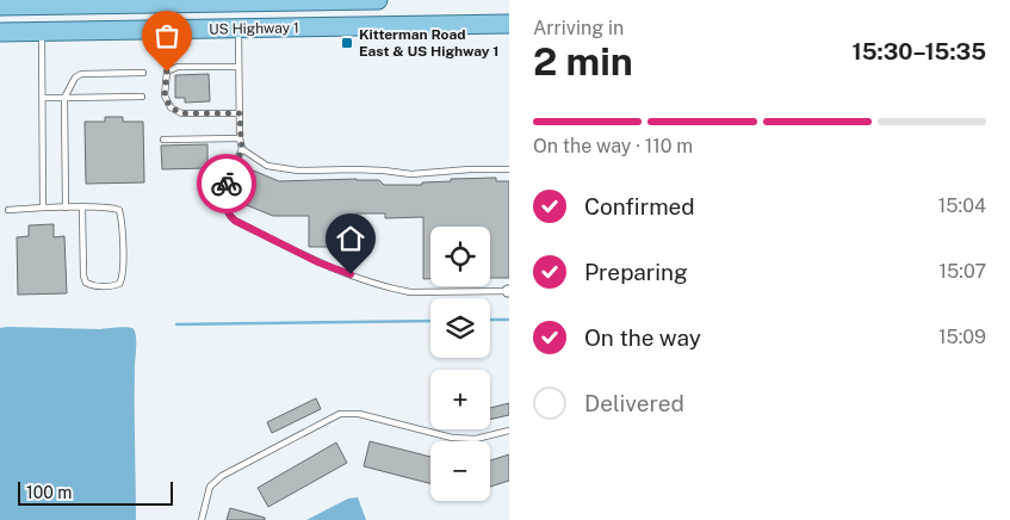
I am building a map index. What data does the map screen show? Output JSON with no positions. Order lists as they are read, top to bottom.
{
  "streets": {
    "main road": ["US Highway 1"]
  },
  "places": {
    "transit": ["Kitterman Road East & US Highway 1"]
  },
  "scale_bar": "100 m",
  "page": {
    "heading": ["2 min", "Arriving in", "15:30–15:35"],
    "bar": "On the way · 110 m",
    "list": [
      ["Confirmed", "15:04"],
      ["Preparing", "15:07"],
      ["On the way", "15:09"],
      "Delivered"
    ],
    "map_buttons": ["+", "−"],
    "scale": "100 m"
  }
}
